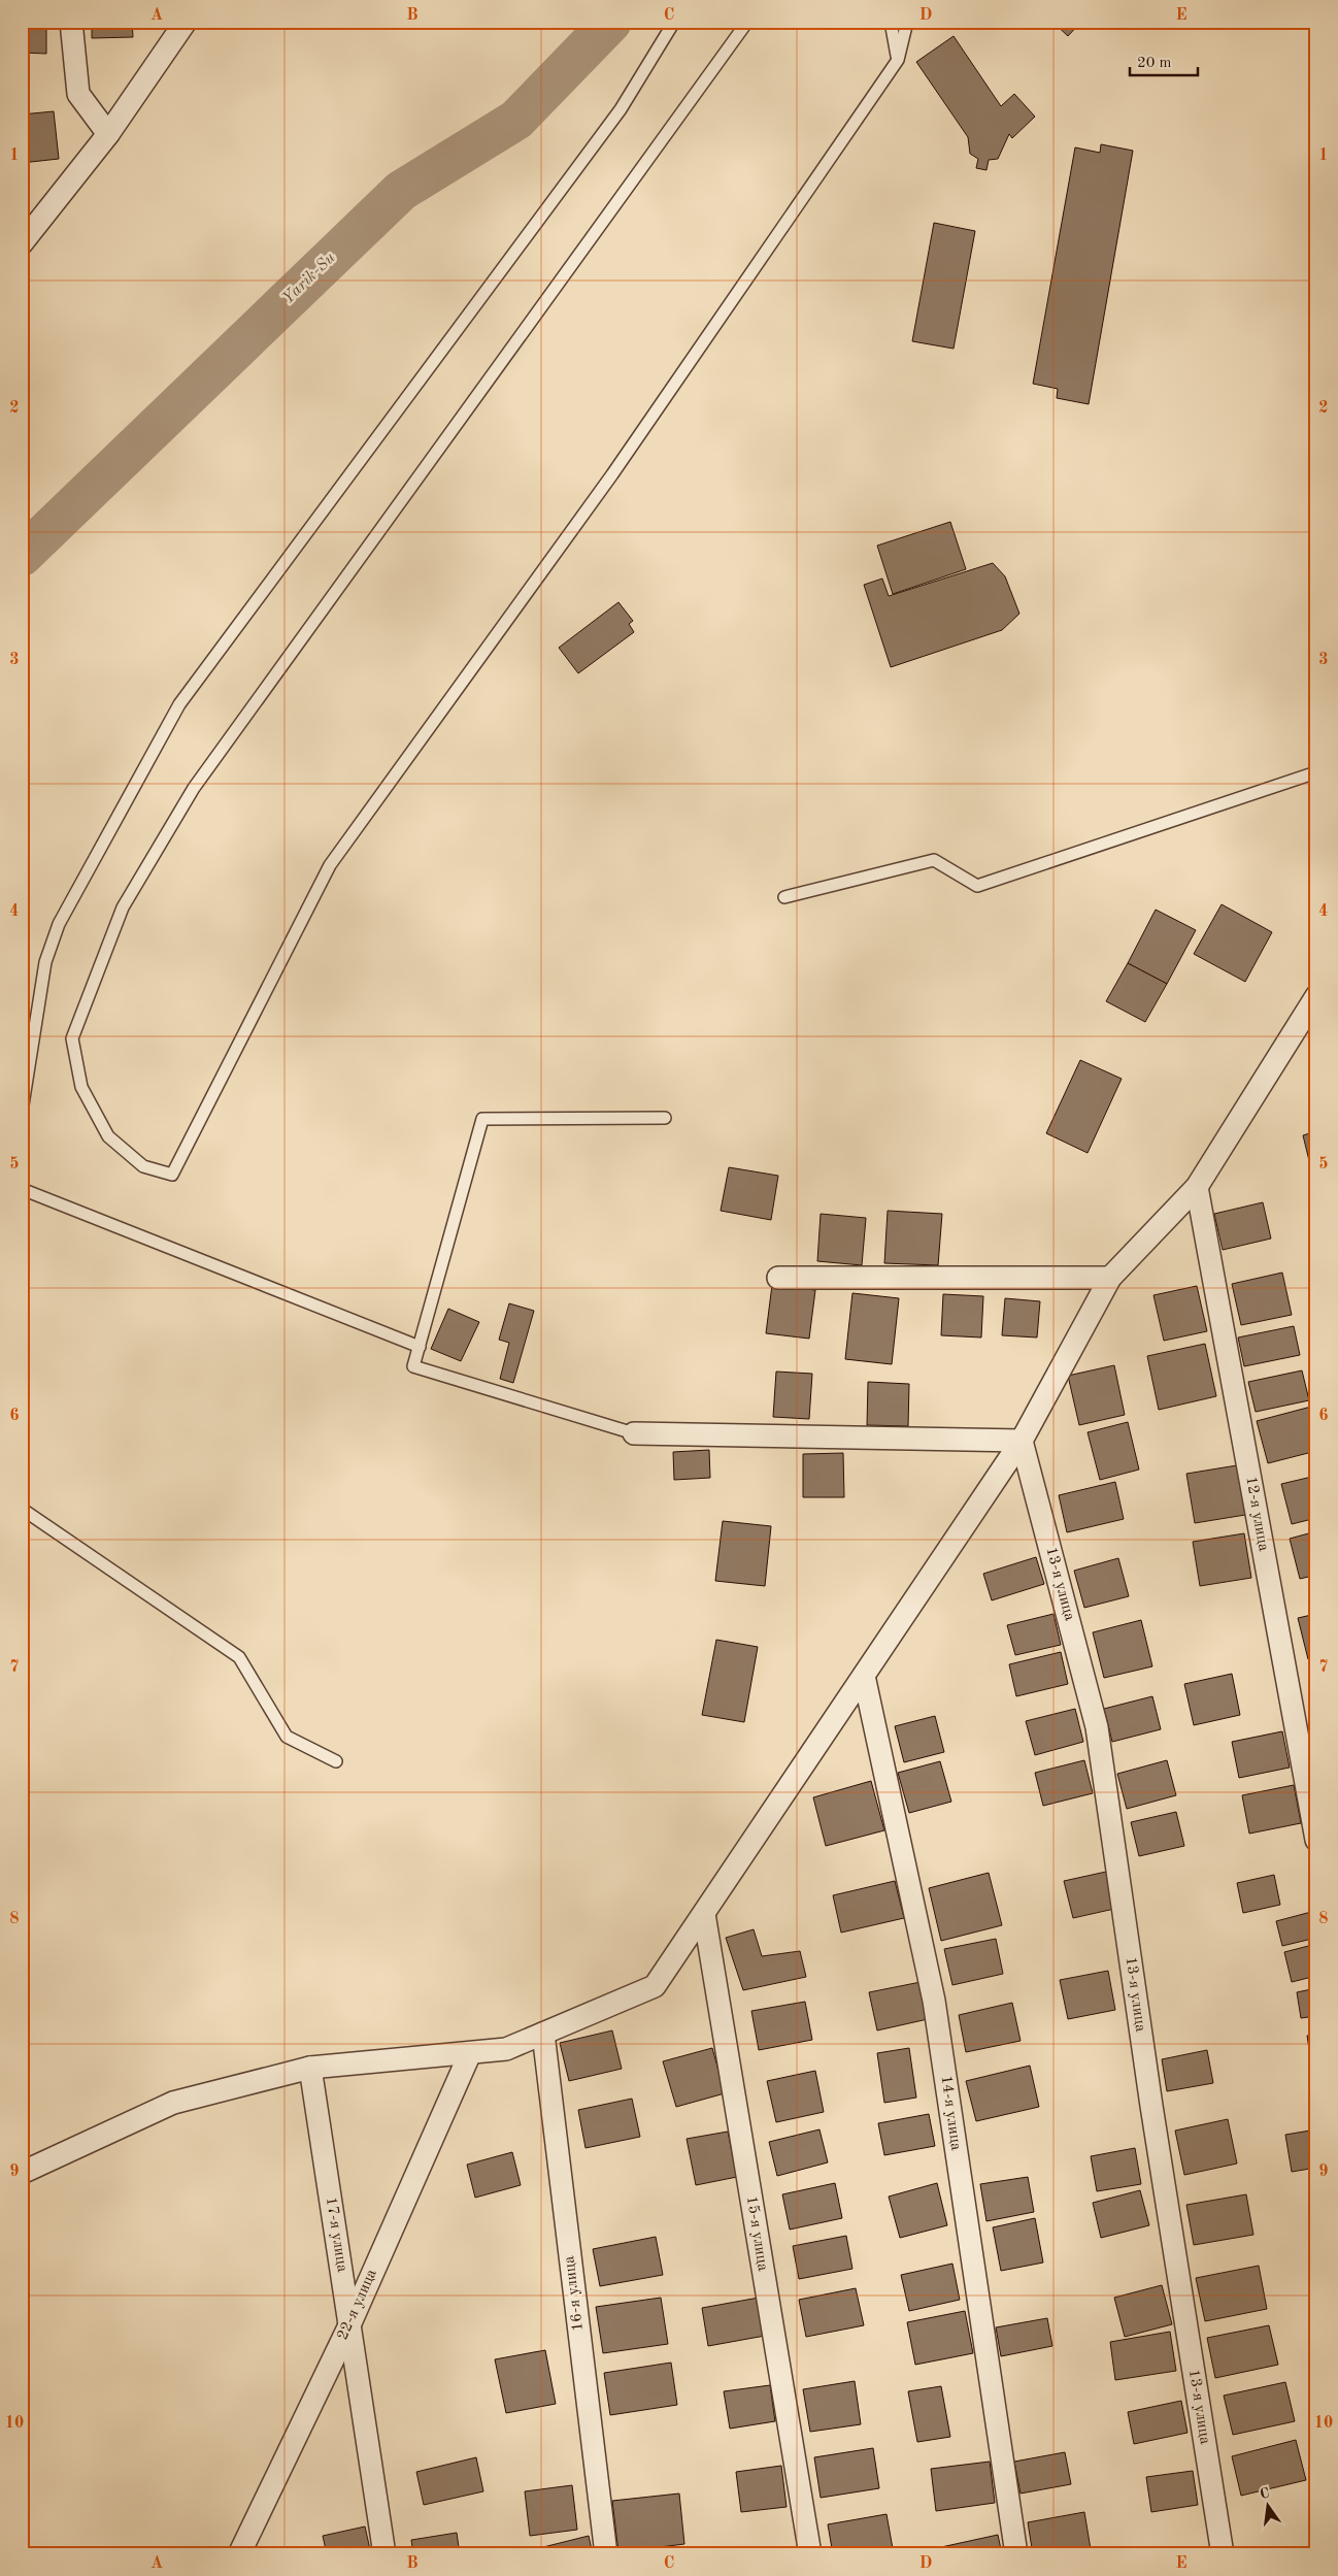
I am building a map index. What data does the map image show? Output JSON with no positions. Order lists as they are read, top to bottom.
{
  "streets": {
    "street": [
      "12-я улица",
      "13-я улица",
      "14-я улица",
      "15-я улица",
      "17-я улица",
      "16-я улица",
      "22-я улица"
    ]
  },
  "crossings": [
    ["17-я улица", "22-я улица"]
  ],
  "water": ["Yarik-Su"],
  "scale_bar": "20 m",
  "north": "top",
  "grid": {
    "columns": [
      "A",
      "B",
      "C",
      "D",
      "E"
    ],
    "rows": [
      "1",
      "2",
      "3",
      "4",
      "5",
      "6",
      "7",
      "8",
      "9",
      "10"
    ]
  }
}
